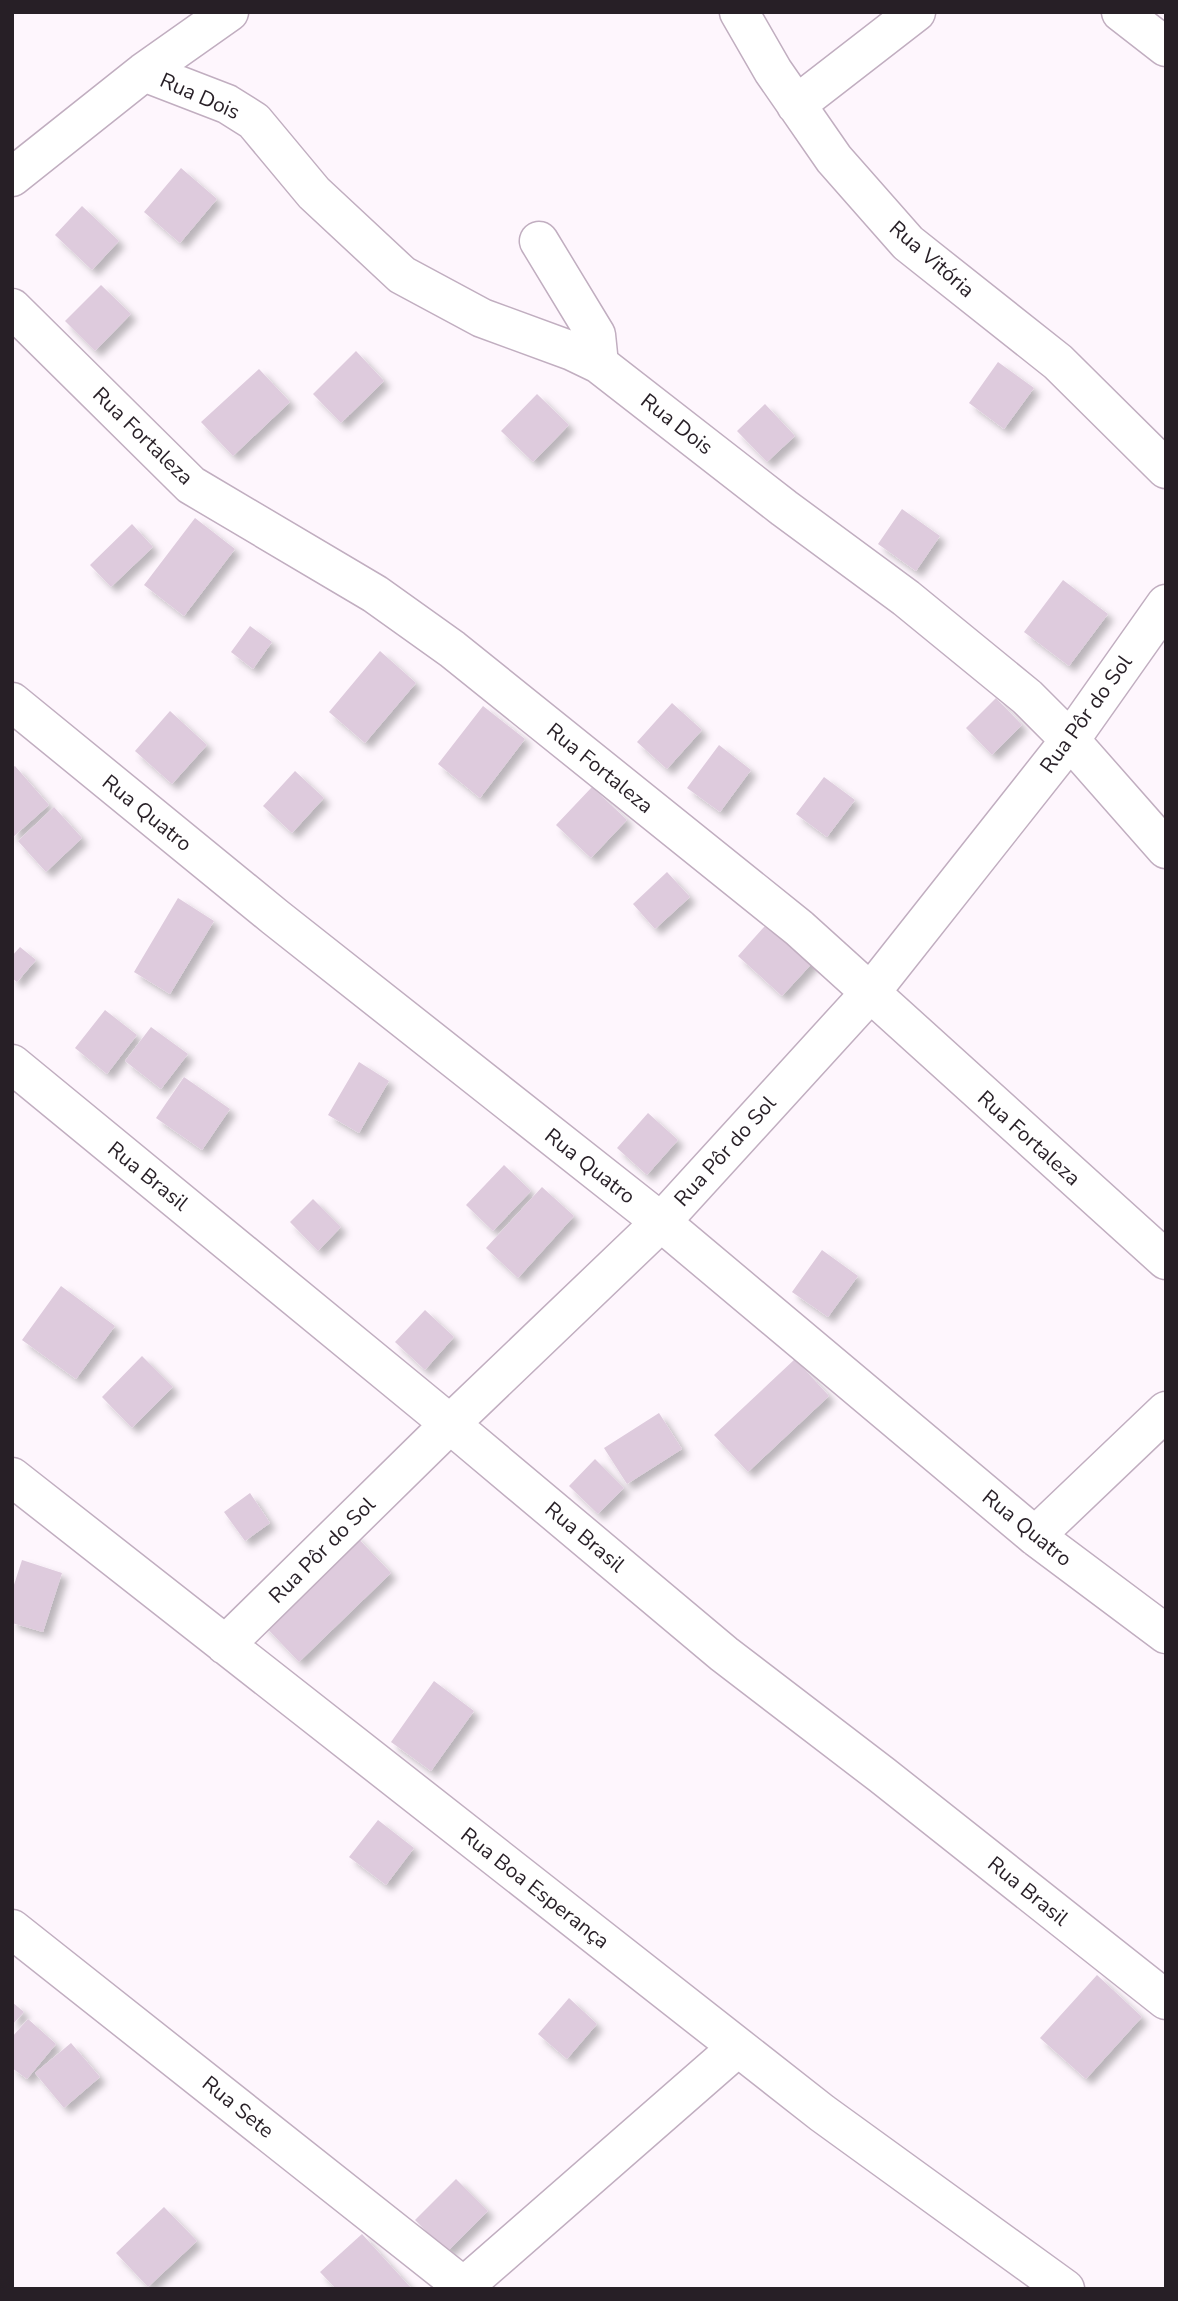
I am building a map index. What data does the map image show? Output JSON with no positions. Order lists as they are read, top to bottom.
{
  "streets": {
    "street": [
      "Rua Dois",
      "Rua Vitória",
      "Rua Fortaleza",
      "Rua Pôr do Sol",
      "Rua Quatro",
      "Rua Brasil",
      "Rua Boa Esperança",
      "Rua Sete"
    ]
  },
  "crossings": [
    ["Rua Dois", "Rua Pôr do Sol"],
    ["Rua Fortaleza", "Rua Pôr do Sol"],
    ["Rua Pôr do Sol", "Rua Quatro"],
    ["Rua Pôr do Sol", "Rua Brasil"],
    ["Rua Pôr do Sol", "Rua Boa Esperança"]
  ]
}
